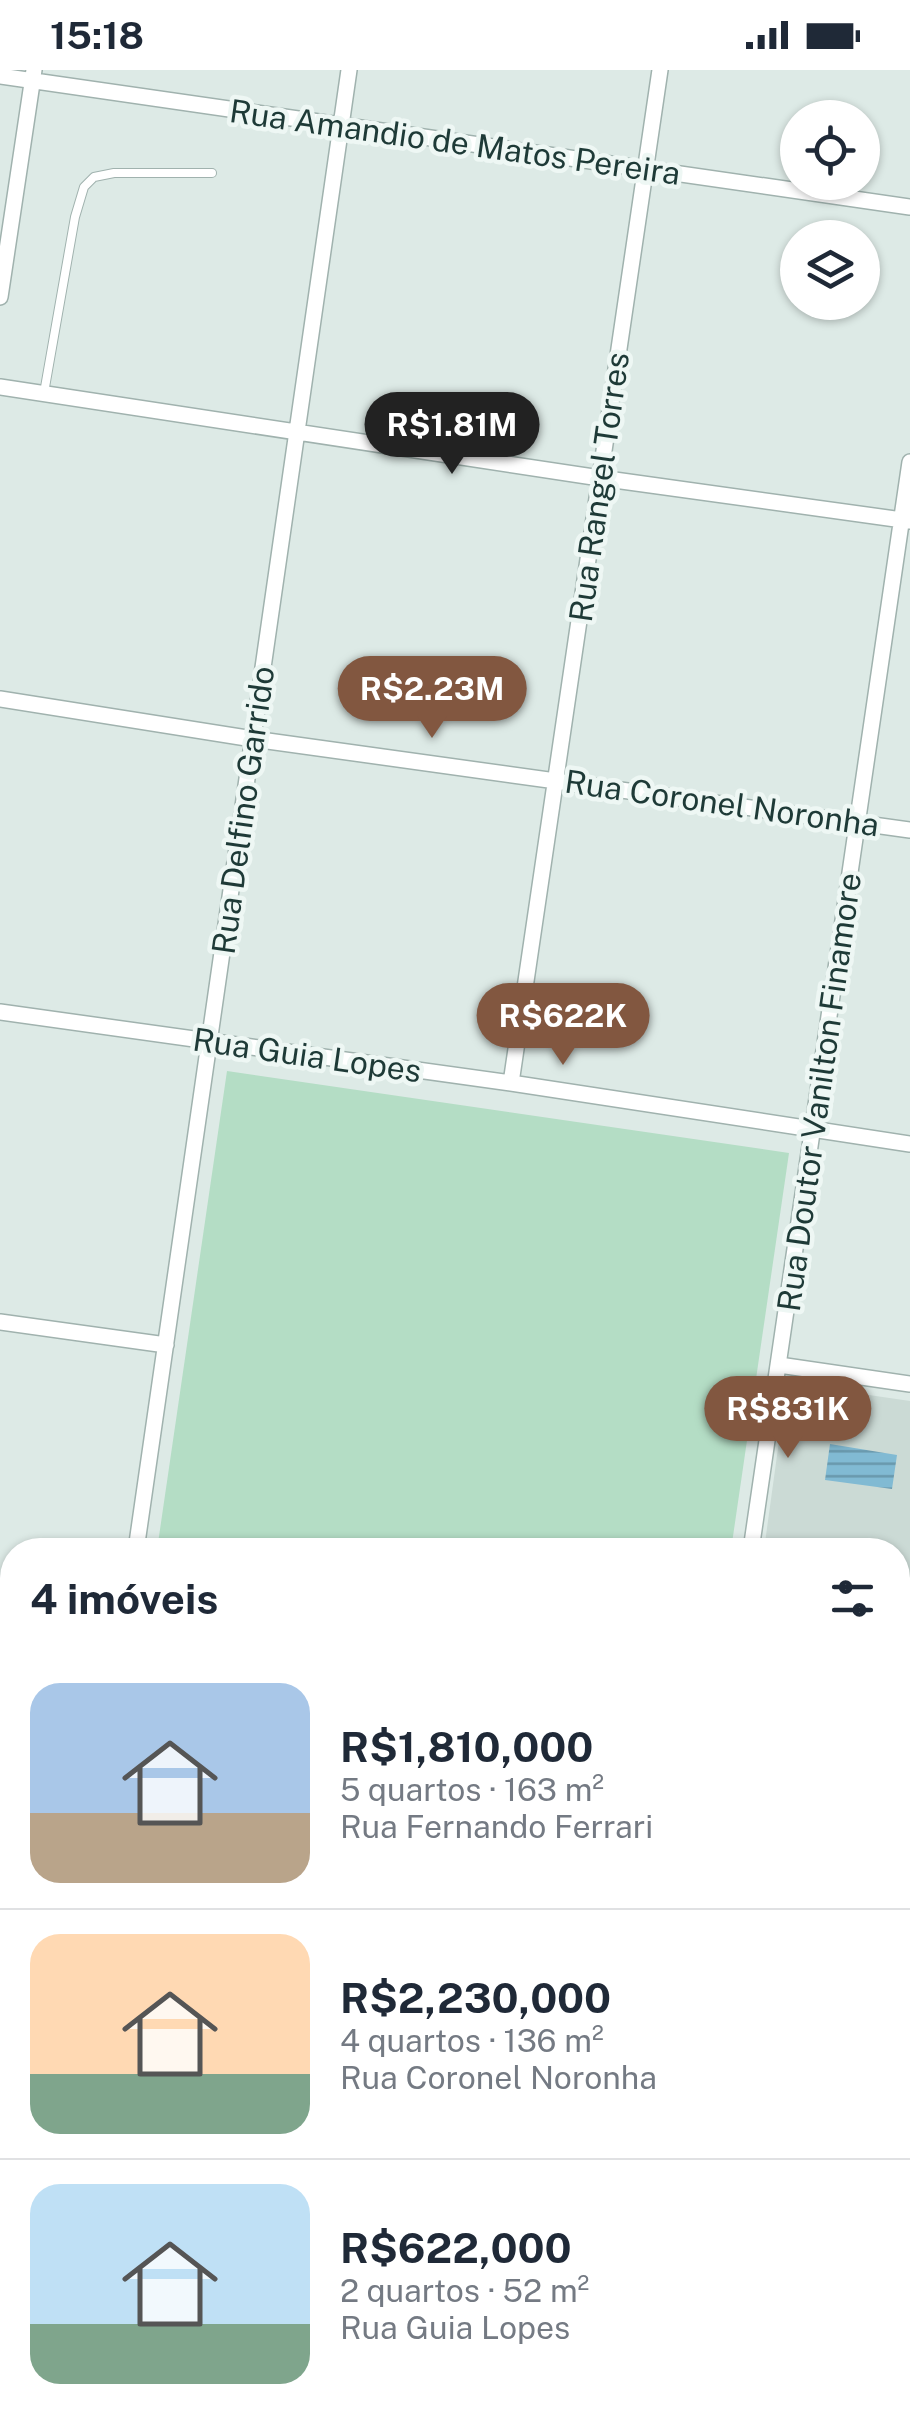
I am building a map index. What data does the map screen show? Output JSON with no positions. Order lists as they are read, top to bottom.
{
  "streets": {
    "street": [
      "Rua Amandio de Matos Pereira",
      "Rua Rangel Torres",
      "Rua Coronel Noronha",
      "Rua Delfino Garrido",
      "Rua Guia Lopes",
      "Rua Doutor Vanilton Finamore"
    ]
  },
  "crossings": [
    ["Rua Amandio de Matos Pereira", "Rua Rangel Torres"],
    ["Rua Amandio de Matos Pereira", "Rua Delfino Garrido"],
    ["Rua Rangel Torres", "Rua Coronel Noronha"],
    ["Rua Rangel Torres", "Rua Guia Lopes"],
    ["Rua Coronel Noronha", "Rua Delfino Garrido"],
    ["Rua Coronel Noronha", "Rua Doutor Vanilton Finamore"],
    ["Rua Delfino Garrido", "Rua Guia Lopes"],
    ["Rua Guia Lopes", "Rua Doutor Vanilton Finamore"]
  ],
  "page": {
    "status": "15:18",
    "price": [
      "R$1.81M",
      "R$2.23M",
      "R$622K",
      "R$831K"
    ],
    "heading": "4 imóveis",
    "list": [
      {
        "name": "R$1,810,000",
        "note": "5 quartos · 163 m² · Rua Fernando Ferrari"
      },
      {
        "name": "R$2,230,000",
        "note": "4 quartos · 136 m² · Rua Coronel Noronha"
      },
      {
        "name": "R$622,000",
        "note": "2 quartos · 52 m² · Rua Guia Lopes"
      }
    ]
  }
}
